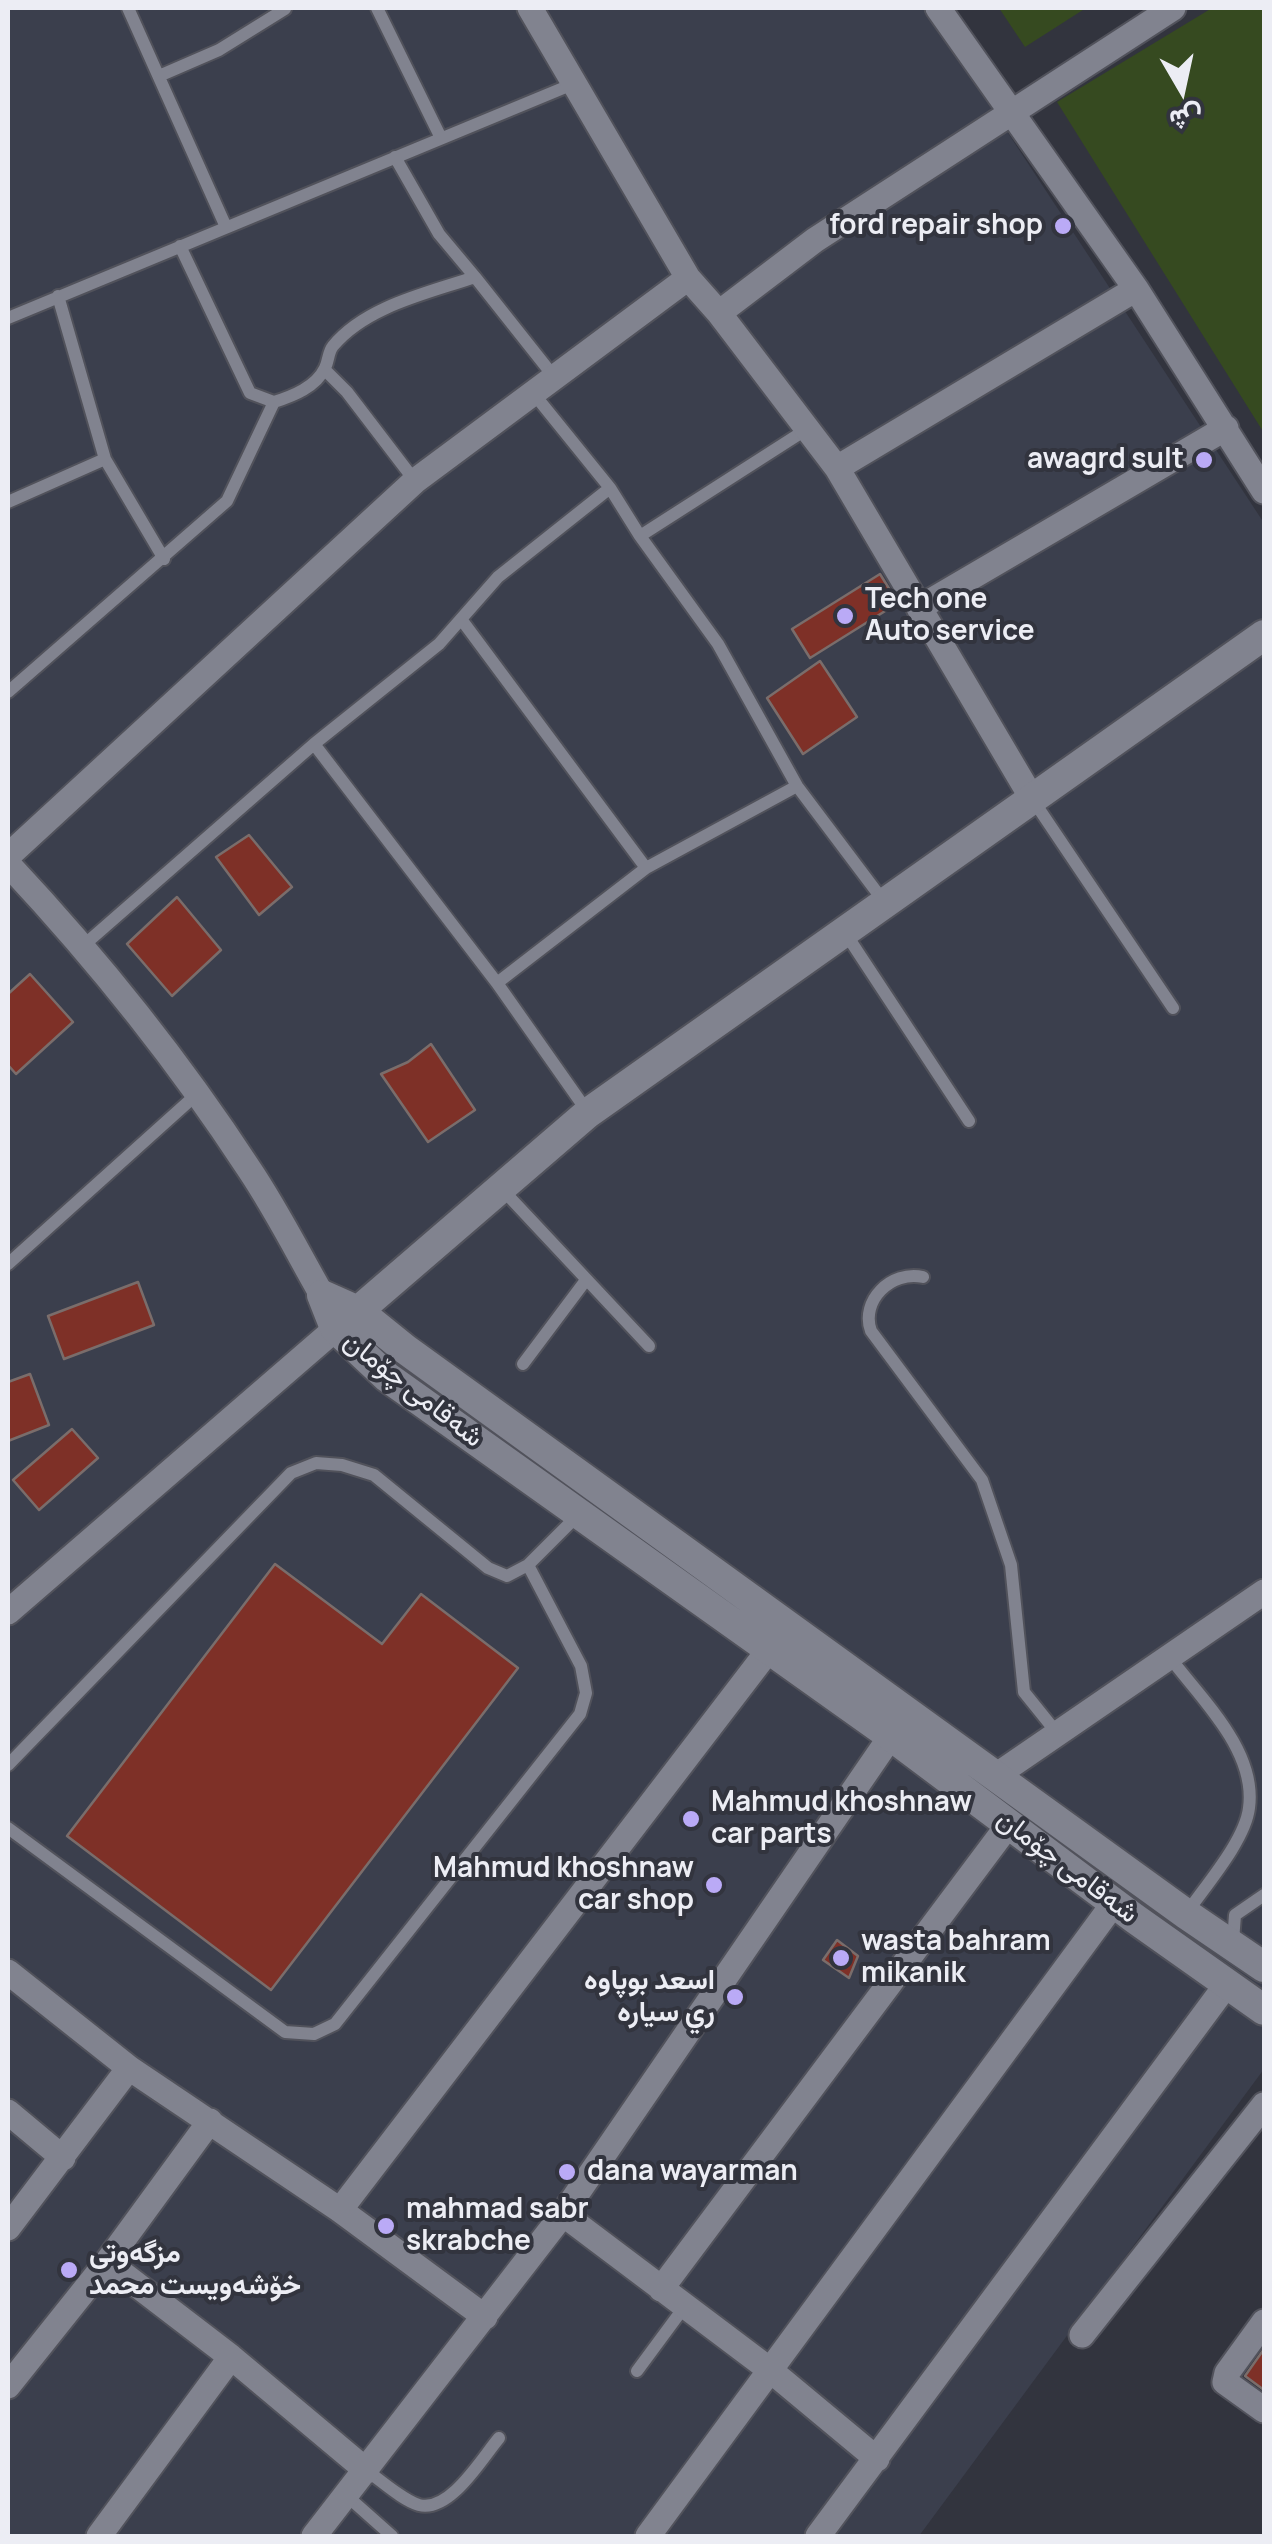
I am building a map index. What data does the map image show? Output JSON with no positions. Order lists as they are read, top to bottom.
{
  "streets": {
    "street": ["شەقامی چۆمان"]
  },
  "places": [
    "ford repair shop",
    "awagrd sult",
    "Tech one Auto service",
    "Mahmud khoshnaw car parts",
    "Mahmud khoshnaw car shop",
    "wasta bahram mikanik",
    "اسعد بوپاوه ري سياره",
    "dana wayarman",
    "mahmad sabr skrabche",
    "مزگەوتی خۆشەویست محمد"
  ],
  "north": "bottom"
}
